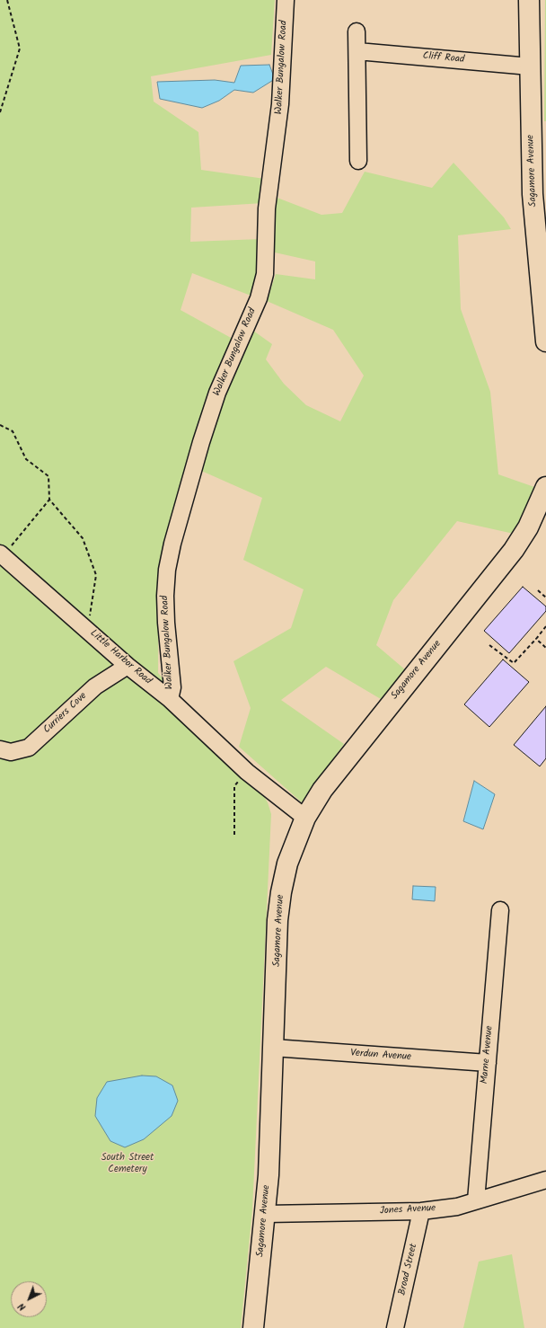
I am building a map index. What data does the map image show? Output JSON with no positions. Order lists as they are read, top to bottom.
{
  "streets": {
    "main road": ["Sagamore Avenue"],
    "street": [
      "Cliff Road",
      "Walker Bungalow Road",
      "Little Harbor Road",
      "Curriers Cove",
      "Marne Avenue",
      "Verdun Avenue",
      "Jones Avenue",
      "Broad Street"
    ]
  },
  "crossings": [
    ["Cliff Road", "Sagamore Avenue"],
    ["Walker Bungalow Road", "Little Harbor Road"],
    ["Sagamore Avenue", "Little Harbor Road"],
    ["Sagamore Avenue", "Verdun Avenue"],
    ["Sagamore Avenue", "Jones Avenue"],
    ["Little Harbor Road", "Curriers Cove"],
    ["Marne Avenue", "Verdun Avenue"],
    ["Marne Avenue", "Jones Avenue"],
    ["Jones Avenue", "Broad Street"]
  ],
  "parks": ["South Street Cemetery"],
  "north": "bottom left"
}
